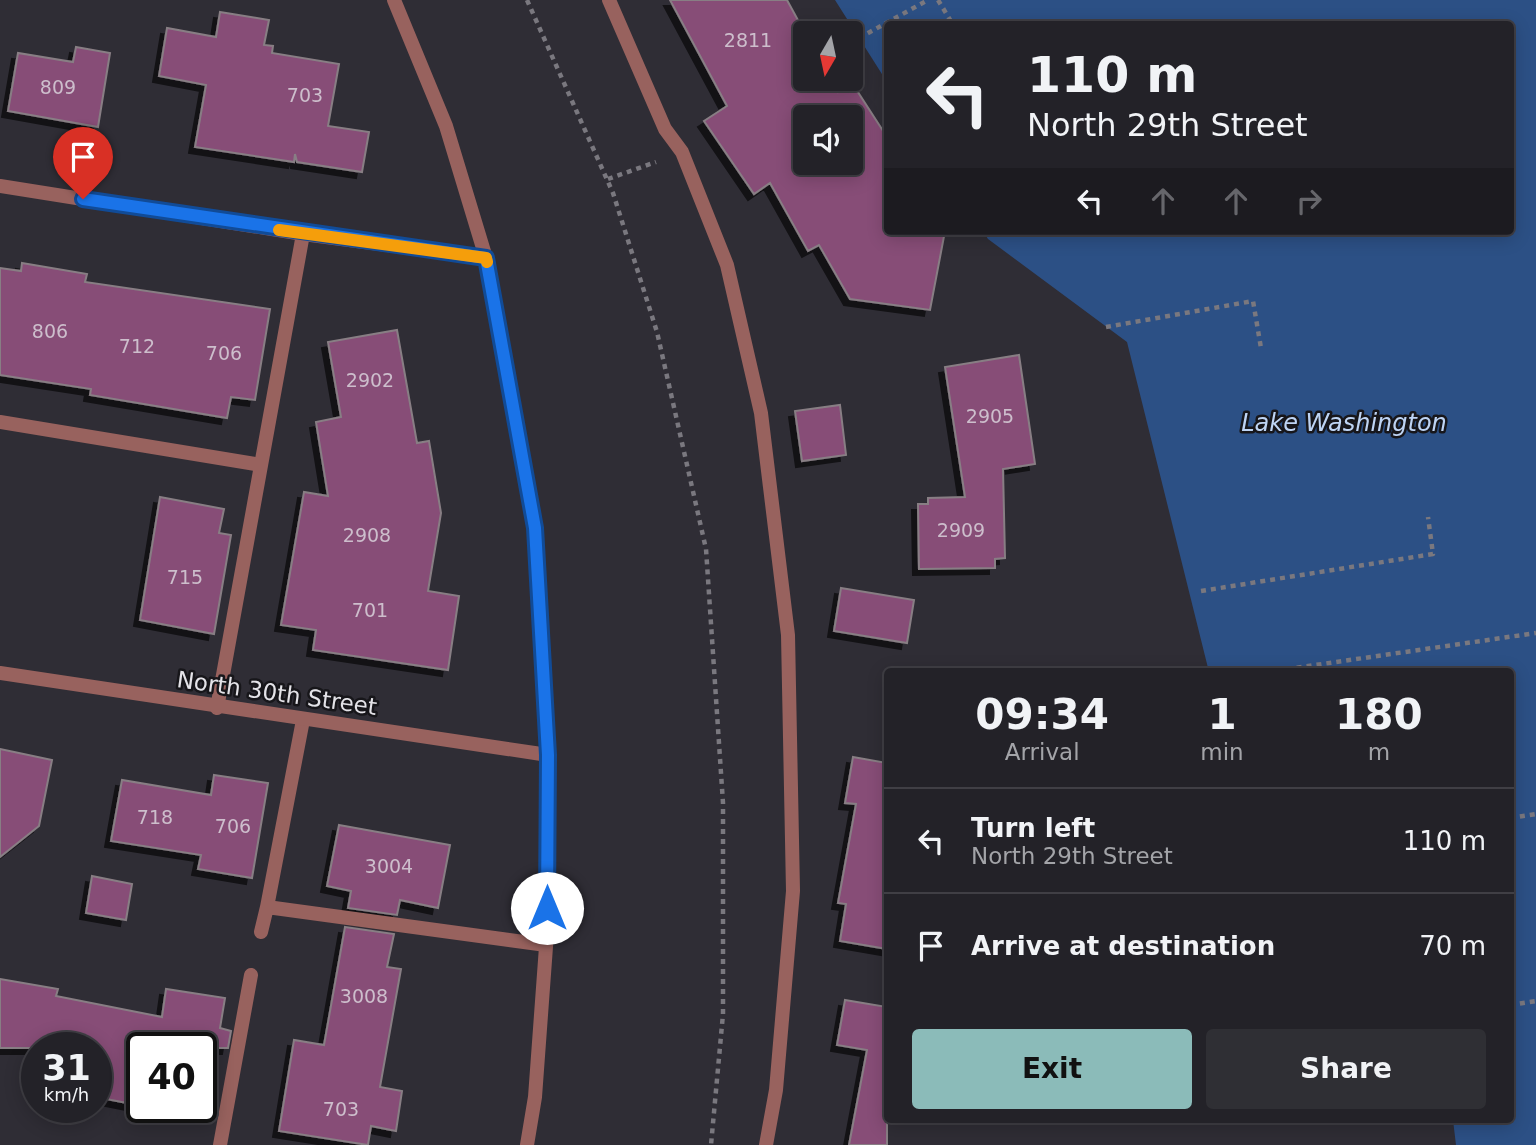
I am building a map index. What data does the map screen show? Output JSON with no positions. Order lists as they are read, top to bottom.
{
  "streets": {
    "street": ["North 30th Street"]
  },
  "water": ["Lake Washington"],
  "house_numbers": [
    "2811",
    "809",
    "703",
    "806",
    "712",
    "706",
    "2902",
    "2905",
    "2909",
    "2908",
    "715",
    "701",
    "718",
    "706",
    "3004",
    "3008",
    "703"
  ],
  "north": "bottom",
  "page": {
    "turn": ["110 m", "North 29th Street"],
    "eta": [
      "09:34",
      "Arrival",
      "1",
      "min",
      "180",
      "m"
    ],
    "list": [
      {
        "name": "Turn left",
        "note": "North 29th Street",
        "value": "110 m"
      },
      {
        "name": "Arrive at destination",
        "value": "70 m"
      }
    ],
    "buttons": ["Exit", "Share"],
    "speed": "31 km/h",
    "limit": "40"
  }
}
